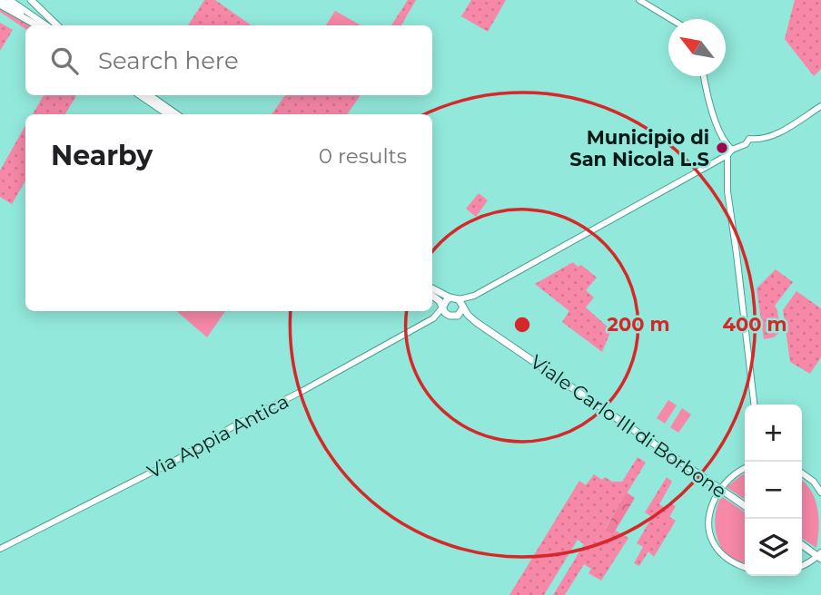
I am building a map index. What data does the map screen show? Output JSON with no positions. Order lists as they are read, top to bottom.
{
  "streets": {
    "main road": ["Viale Carlo III di Borbone"],
    "street": ["Via Appia Antica"]
  },
  "crossings": [
    ["Viale Carlo III di Borbone", "Via Appia Antica"]
  ],
  "places": ["Municipio di San Nicola L.S"],
  "north": "top left",
  "page": {
    "search": "Search here",
    "heading": ["Nearby", "0 results"],
    "map_buttons": ["+", "−"]
  },
  "rings": ["200 m", "400 m"]
}
